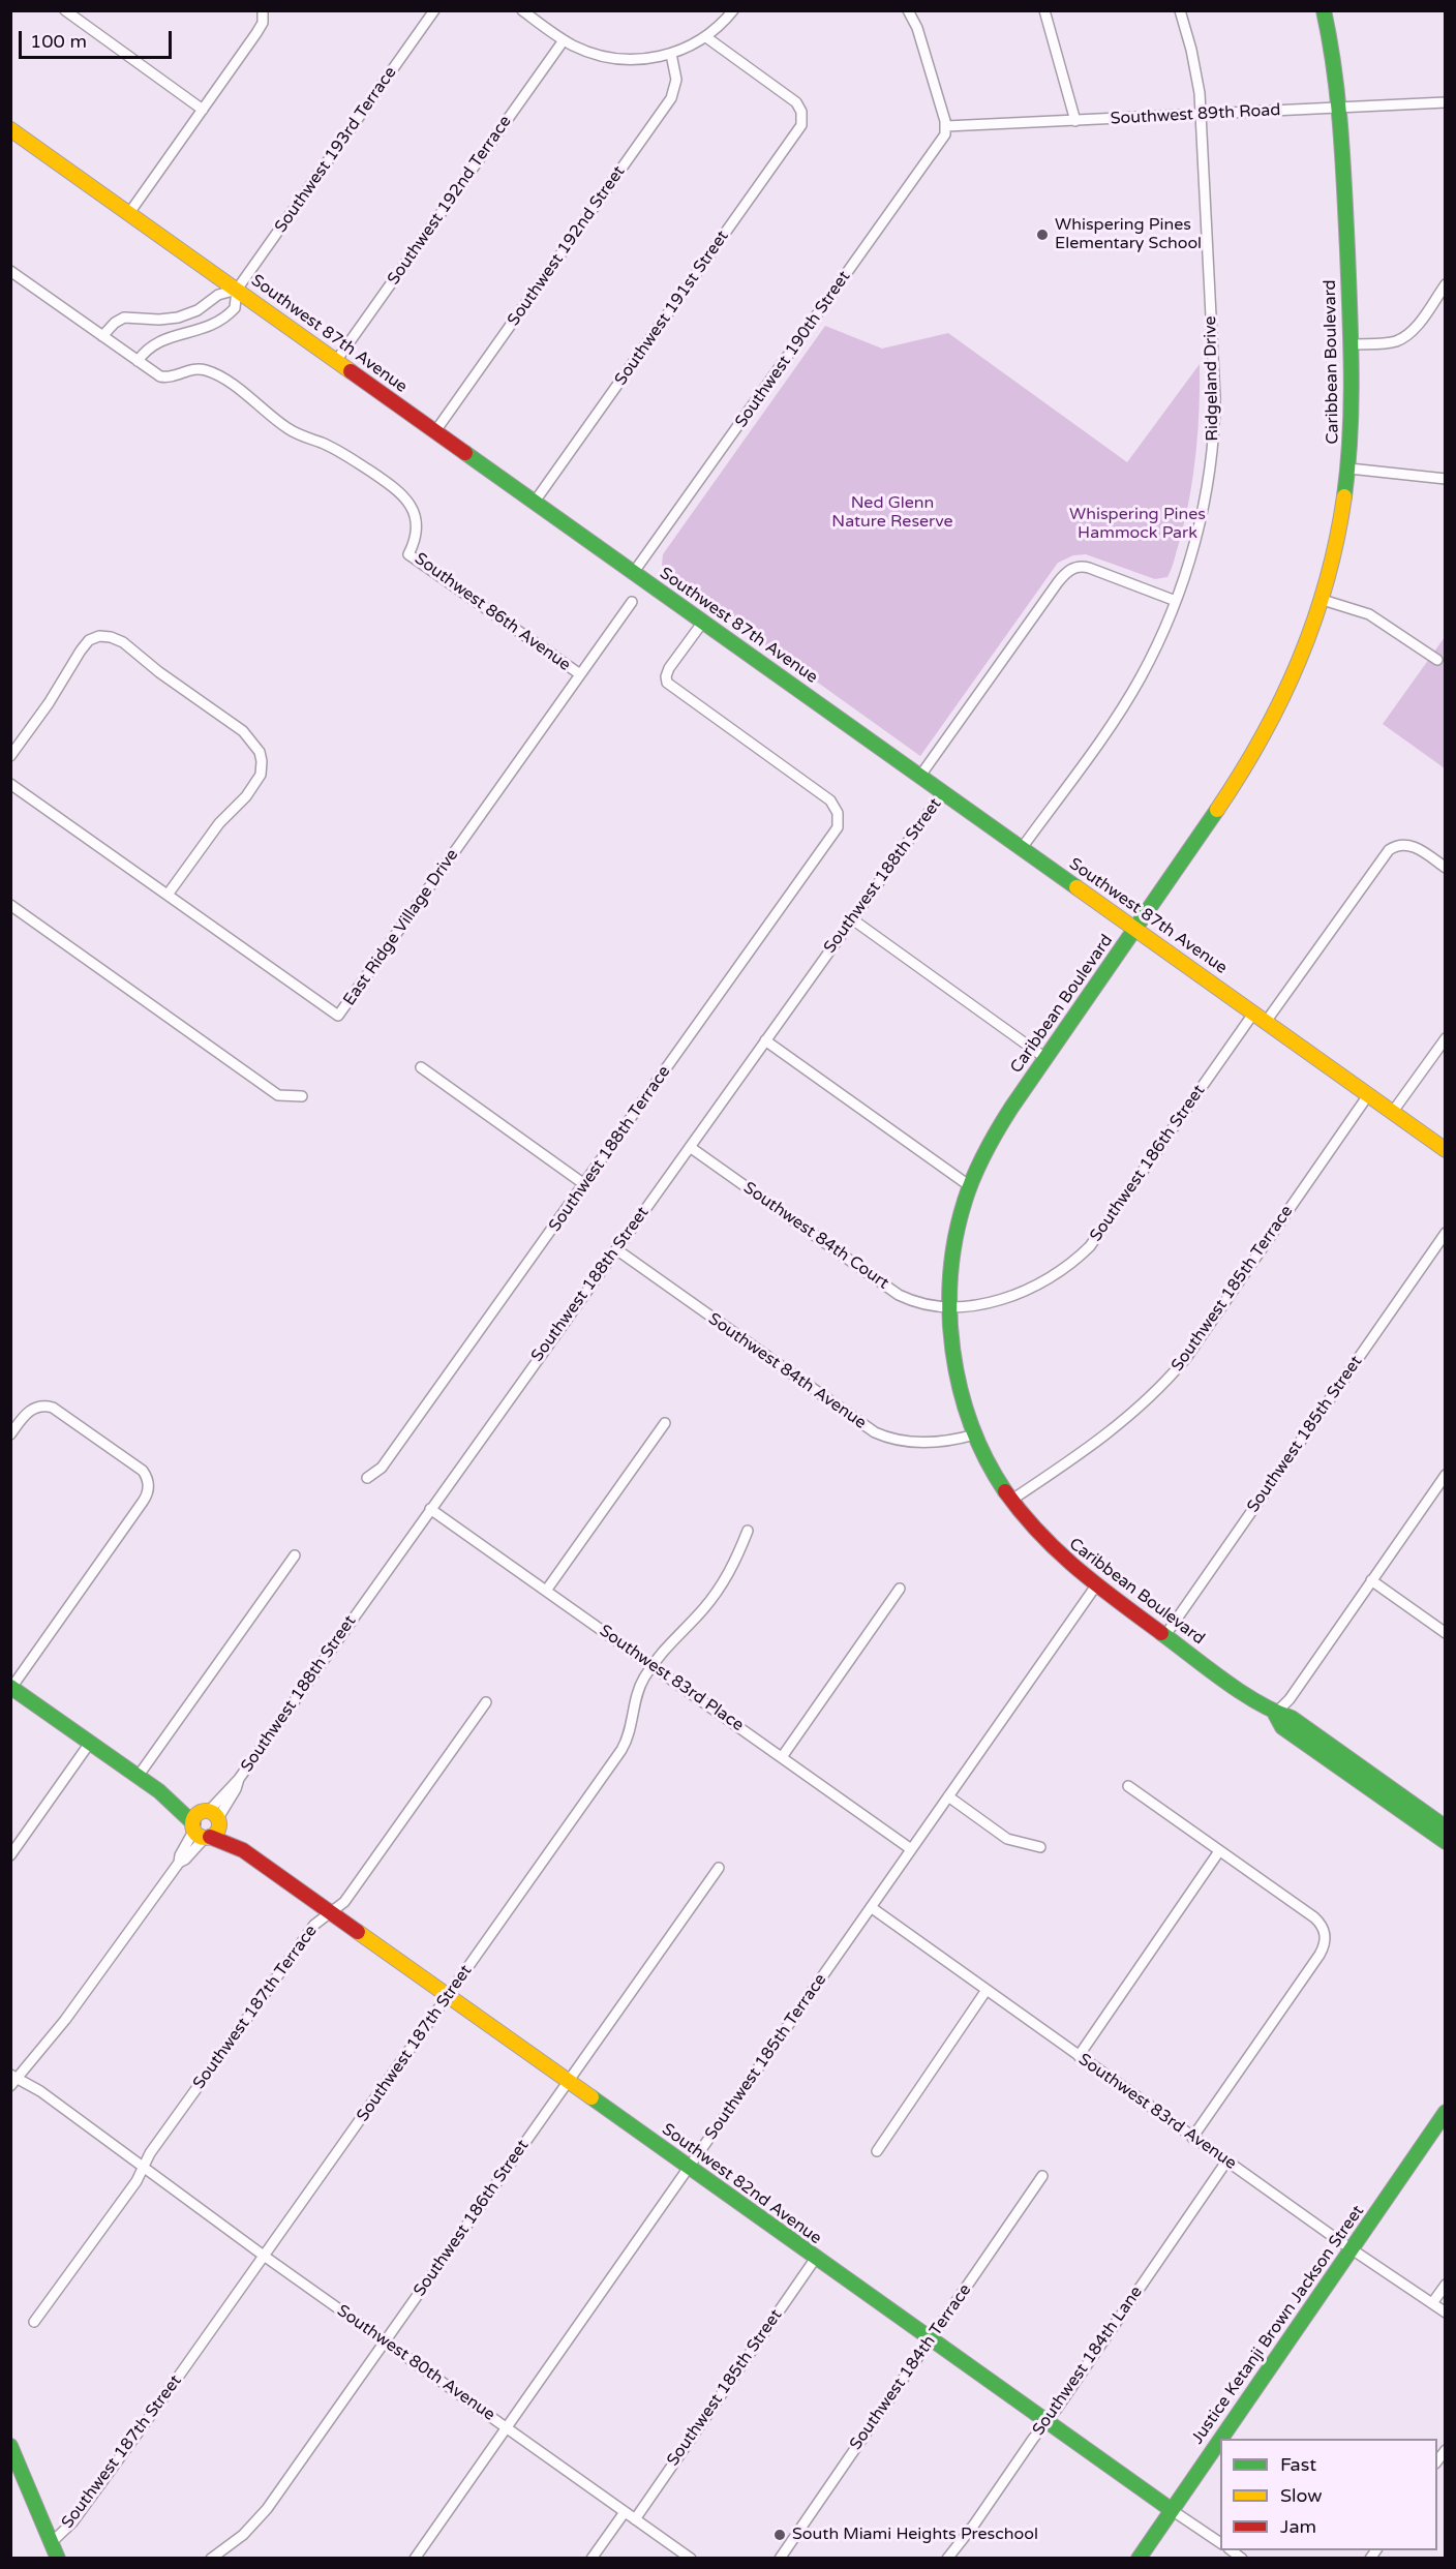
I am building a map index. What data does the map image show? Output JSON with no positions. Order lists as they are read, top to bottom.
{
  "streets": {
    "street": [
      "Southwest 89th Road",
      "Southwest 193rd Terrace",
      "Southwest 192nd Terrace",
      "Southwest 192nd Street",
      "Southwest 191st Street",
      "Southwest 87th Avenue",
      "Southwest 190th Street",
      "Caribbean Boulevard",
      "Ridgeland Drive",
      "Southwest 86th Avenue",
      "Southwest 188th Street",
      "East Ridge Village Drive",
      "Southwest 188th Terrace",
      "Southwest 186th Street",
      "Southwest 84th Court",
      "Southwest 185th Terrace",
      "Southwest 84th Avenue",
      "Southwest 185th Street",
      "Southwest 83rd Place",
      "Southwest 187th Terrace",
      "Southwest 187th Street",
      "Southwest 83rd Avenue",
      "Southwest 82nd Avenue",
      "Justice Ketanji Brown Jackson Street",
      "Southwest 184th Lane",
      "Southwest 80th Avenue",
      "Southwest 184th Terrace"
    ]
  },
  "crossings": [
    ["Southwest 89th Road", "Southwest 190th Street"],
    ["Southwest 89th Road", "Caribbean Boulevard"],
    ["Southwest 89th Road", "Ridgeland Drive"],
    ["Southwest 193rd Terrace", "Southwest 87th Avenue"],
    ["Southwest 193rd Terrace", "Southwest 86th Avenue"],
    ["Southwest 192nd Terrace", "Southwest 87th Avenue"],
    ["Southwest 192nd Street", "Southwest 87th Avenue"],
    ["Southwest 191st Street", "Southwest 87th Avenue"],
    ["Southwest 87th Avenue", "Southwest 190th Street"],
    ["Southwest 87th Avenue", "Caribbean Boulevard"],
    ["Southwest 87th Avenue", "Ridgeland Drive"],
    ["Southwest 87th Avenue", "Southwest 188th Street"],
    ["Southwest 87th Avenue", "Southwest 188th Terrace"],
    ["Southwest 87th Avenue", "Southwest 186th Street"],
    ["Southwest 87th Avenue", "Southwest 185th Terrace"],
    ["Caribbean Boulevard", "Southwest 186th Street"],
    ["Caribbean Boulevard", "Southwest 84th Court"],
    ["Caribbean Boulevard", "Southwest 185th Terrace"],
    ["Caribbean Boulevard", "Southwest 84th Avenue"],
    ["Caribbean Boulevard", "Southwest 185th Street"],
    ["Ridgeland Drive", "Southwest 188th Street"],
    ["Southwest 86th Avenue", "East Ridge Village Drive"],
    ["Southwest 188th Street", "Southwest 84th Court"],
    ["Southwest 188th Street", "Southwest 84th Avenue"],
    ["Southwest 188th Street", "Southwest 83rd Place"],
    ["Southwest 188th Street", "Southwest 82nd Avenue"],
    ["Southwest 188th Street", "Southwest 80th Avenue"],
    ["Southwest 186th Street", "Southwest 84th Court"],
    ["Southwest 186th Street", "Southwest 82nd Avenue"],
    ["Southwest 186th Street", "Southwest 80th Avenue"],
    ["Southwest 185th Terrace", "Southwest 83rd Place"],
    ["Southwest 185th Terrace", "Southwest 83rd Avenue"],
    ["Southwest 185th Terrace", "Southwest 82nd Avenue"],
    ["Southwest 185th Terrace", "Southwest 80th Avenue"],
    ["Southwest 185th Street", "Southwest 82nd Avenue"],
    ["Southwest 185th Street", "Southwest 80th Avenue"],
    ["Southwest 83rd Place", "Southwest 187th Street"],
    ["Southwest 187th Terrace", "Southwest 82nd Avenue"],
    ["Southwest 187th Terrace", "Southwest 80th Avenue"],
    ["Southwest 187th Street", "Southwest 82nd Avenue"],
    ["Southwest 187th Street", "Southwest 80th Avenue"],
    ["Southwest 83rd Avenue", "Justice Ketanji Brown Jackson Street"],
    ["Southwest 83rd Avenue", "Southwest 184th Lane"],
    ["Southwest 82nd Avenue", "Justice Ketanji Brown Jackson Street"],
    ["Southwest 82nd Avenue", "Southwest 184th Lane"],
    ["Southwest 82nd Avenue", "Southwest 184th Terrace"]
  ],
  "parks": ["Ned Glenn Nature Reserve", "Whispering Pines Hammock Park"],
  "places": ["Whispering Pines Elementary School", "South Miami Heights Preschool"],
  "legend": ["Fast", "Slow", "Jam"],
  "scale_bar": "100 m"
}
